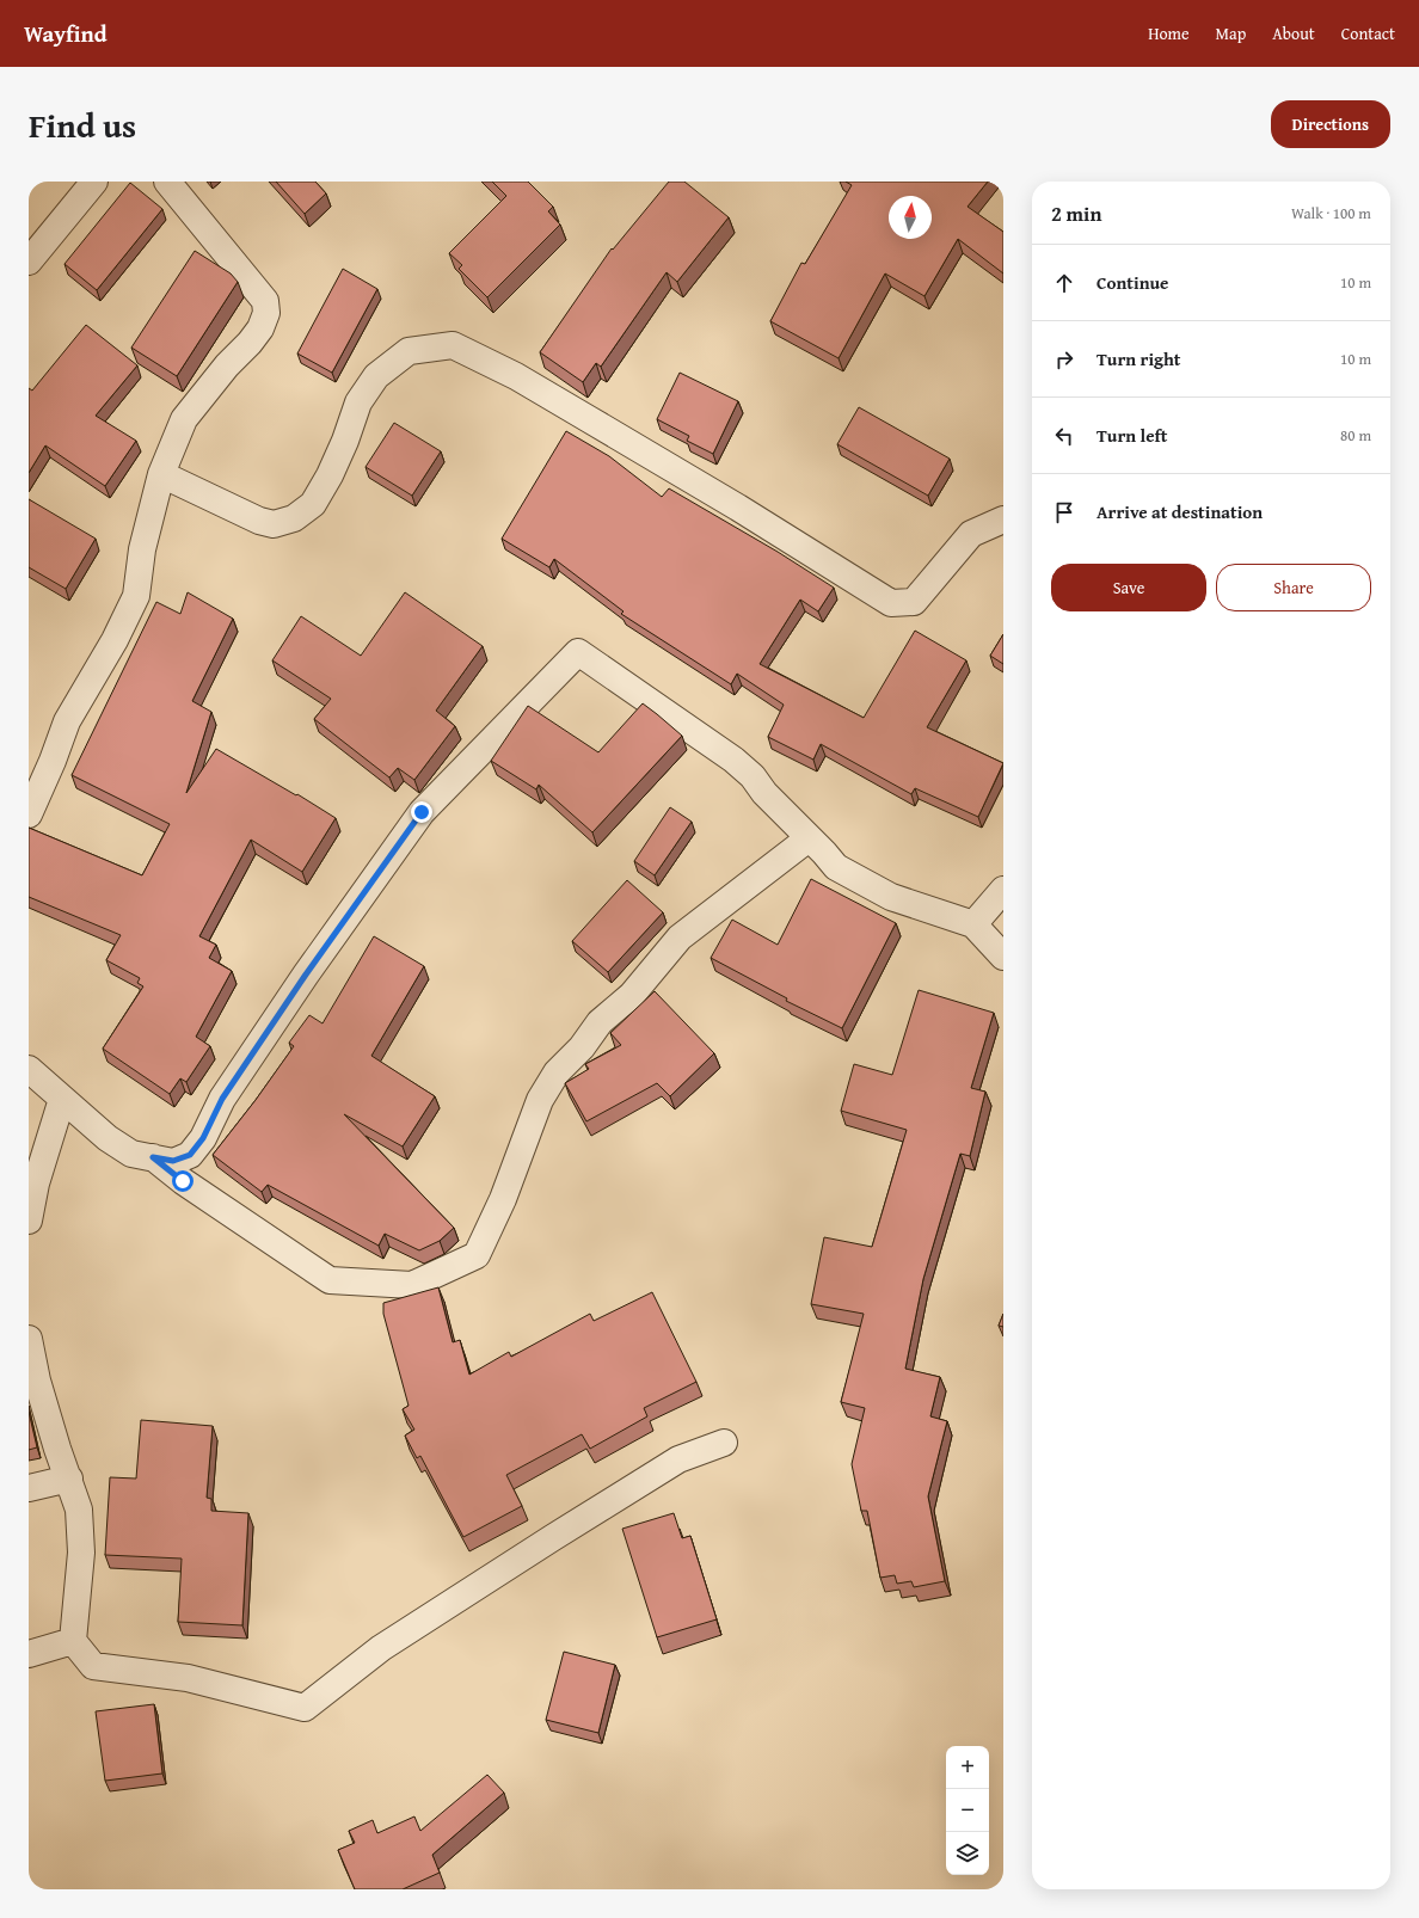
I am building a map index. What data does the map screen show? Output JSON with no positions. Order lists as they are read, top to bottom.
{
  "north": "top",
  "page": {
    "header": "Wayfind",
    "nav": [
      "Home",
      "Map",
      "About",
      "Contact"
    ],
    "title": "Find us",
    "buttons": [
      "Directions",
      ["Save", "Share"]
    ],
    "heading": ["2 min", "Walk · 100 m"],
    "list": [
      ["Continue", "10 m"],
      ["Turn right", "10 m"],
      ["Turn left", "80 m"],
      "Arrive at destination"
    ],
    "map_buttons": ["+", "−"]
  }
}
